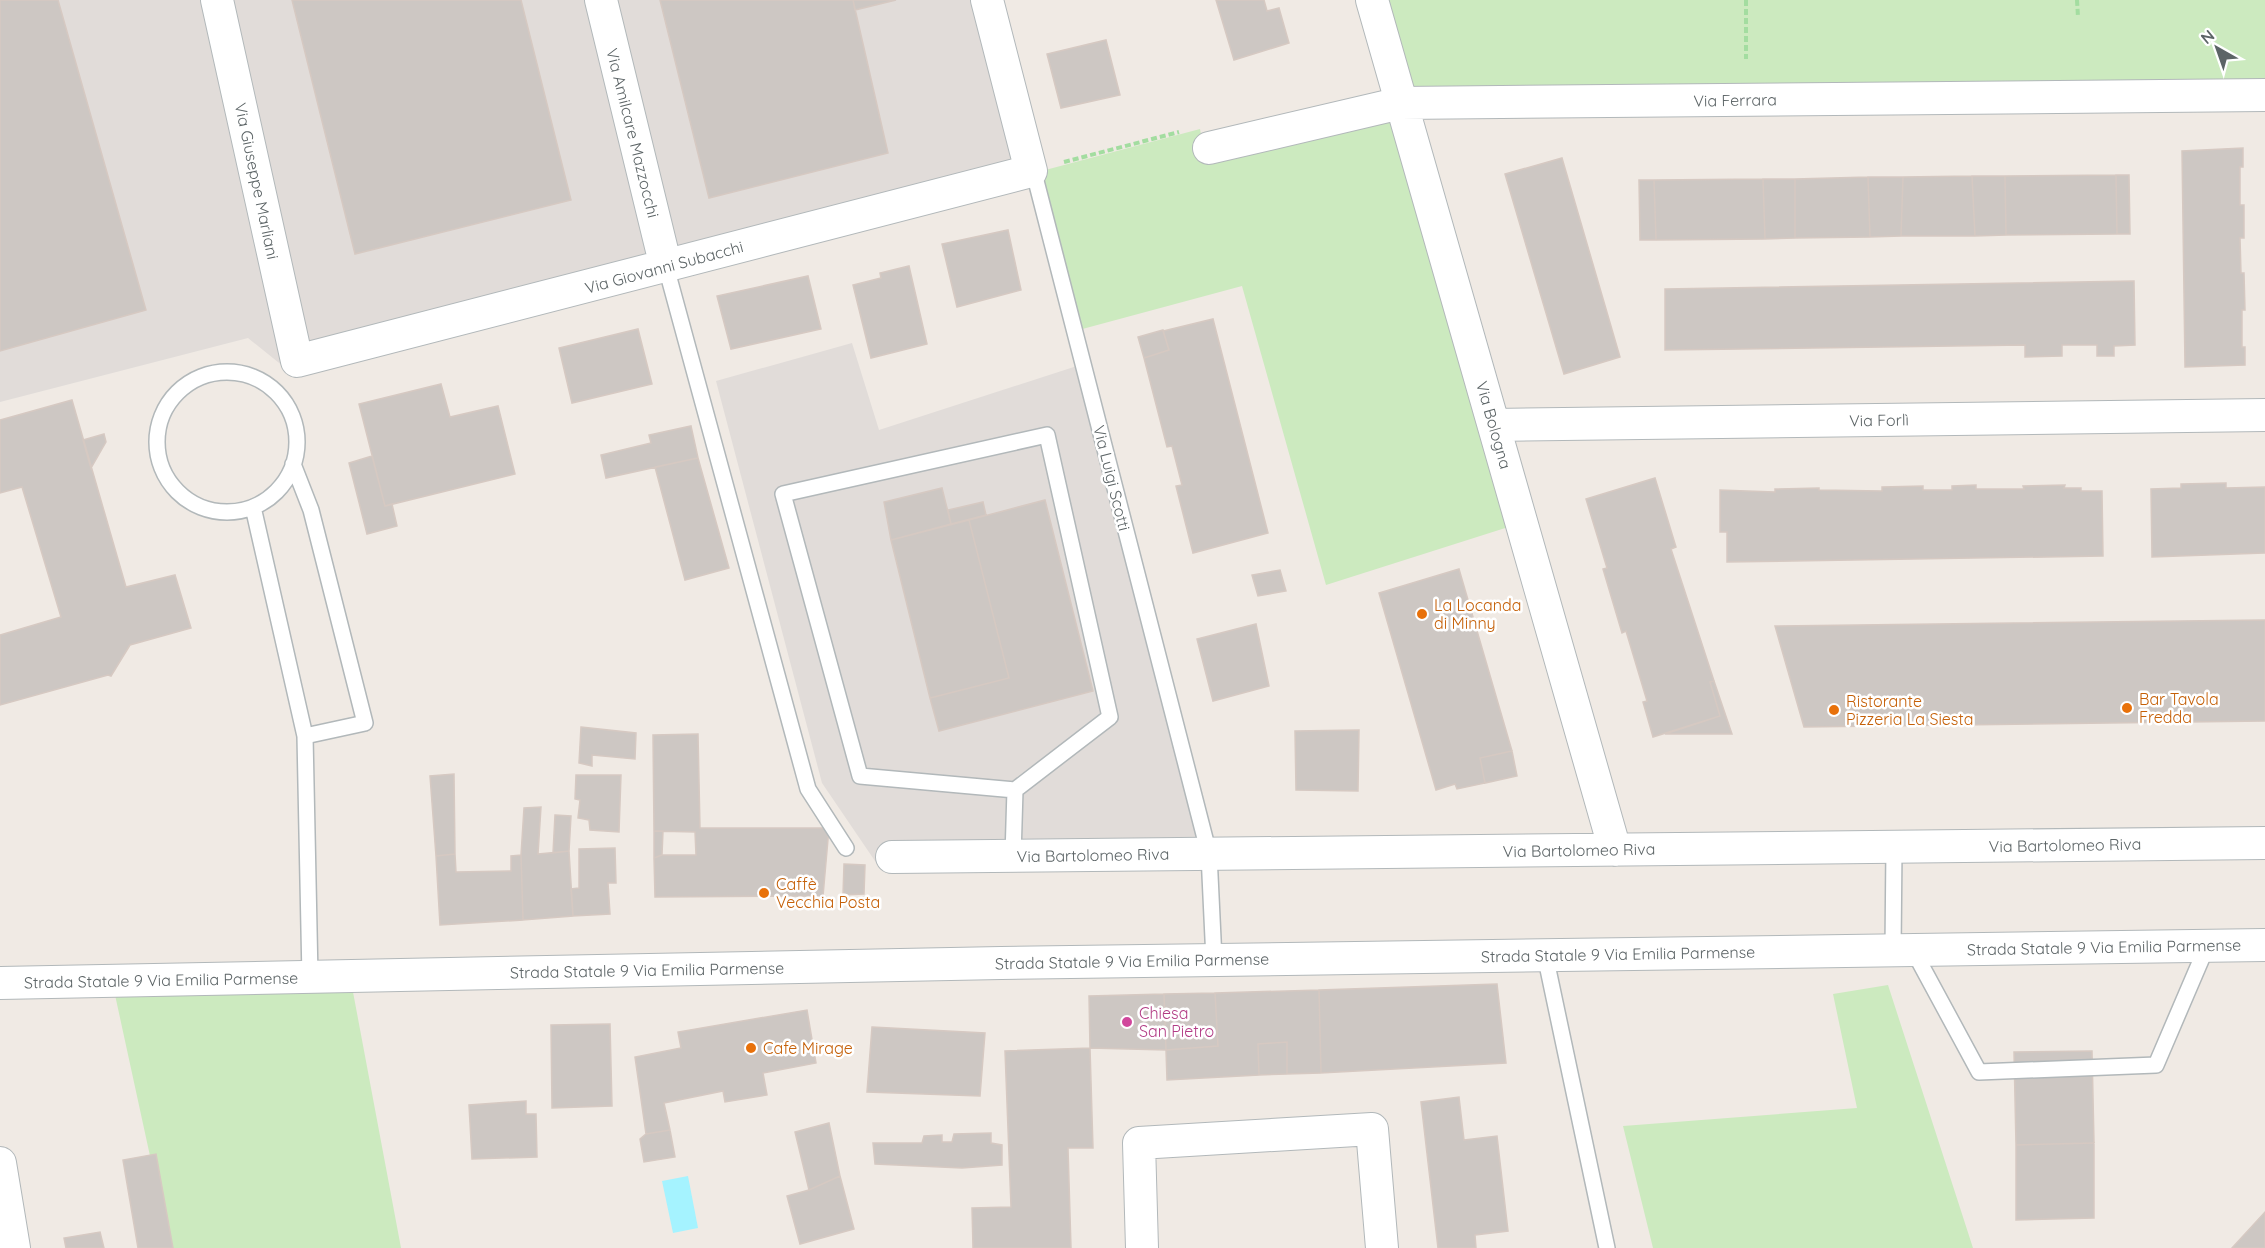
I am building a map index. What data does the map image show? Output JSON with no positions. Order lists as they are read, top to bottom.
{
  "streets": {
    "street": [
      "Via Ferrara",
      "Via Amilcare Mazzocchi",
      "Via Giuseppe Marliani",
      "Via Giovanni Subacchi",
      "Via Forlì",
      "Via Bologna",
      "Via Luigi Scotti",
      "Via Bartolomeo Riva",
      "Strada Statale 9 Via Emilia Parmense"
    ]
  },
  "crossings": [
    ["Via Ferrara", "Via Bologna"],
    ["Via Amilcare Mazzocchi", "Via Giovanni Subacchi"],
    ["Via Giuseppe Marliani", "Via Giovanni Subacchi"],
    ["Via Giovanni Subacchi", "Via Luigi Scotti"],
    ["Via Forlì", "Via Bologna"],
    ["Via Bologna", "Via Bartolomeo Riva"],
    ["Via Luigi Scotti", "Via Bartolomeo Riva"],
    ["Via Luigi Scotti", "Strada Statale 9 Via Emilia Parmense"]
  ],
  "places": [
    "La Locanda di Minny",
    "Bar Tavola Fredda",
    "Ristorante Pizzeria La Siesta",
    "Caffè Vecchia Posta",
    "Chiesa San Pietro",
    "Cafe Mirage"
  ],
  "north": "top left"
}
